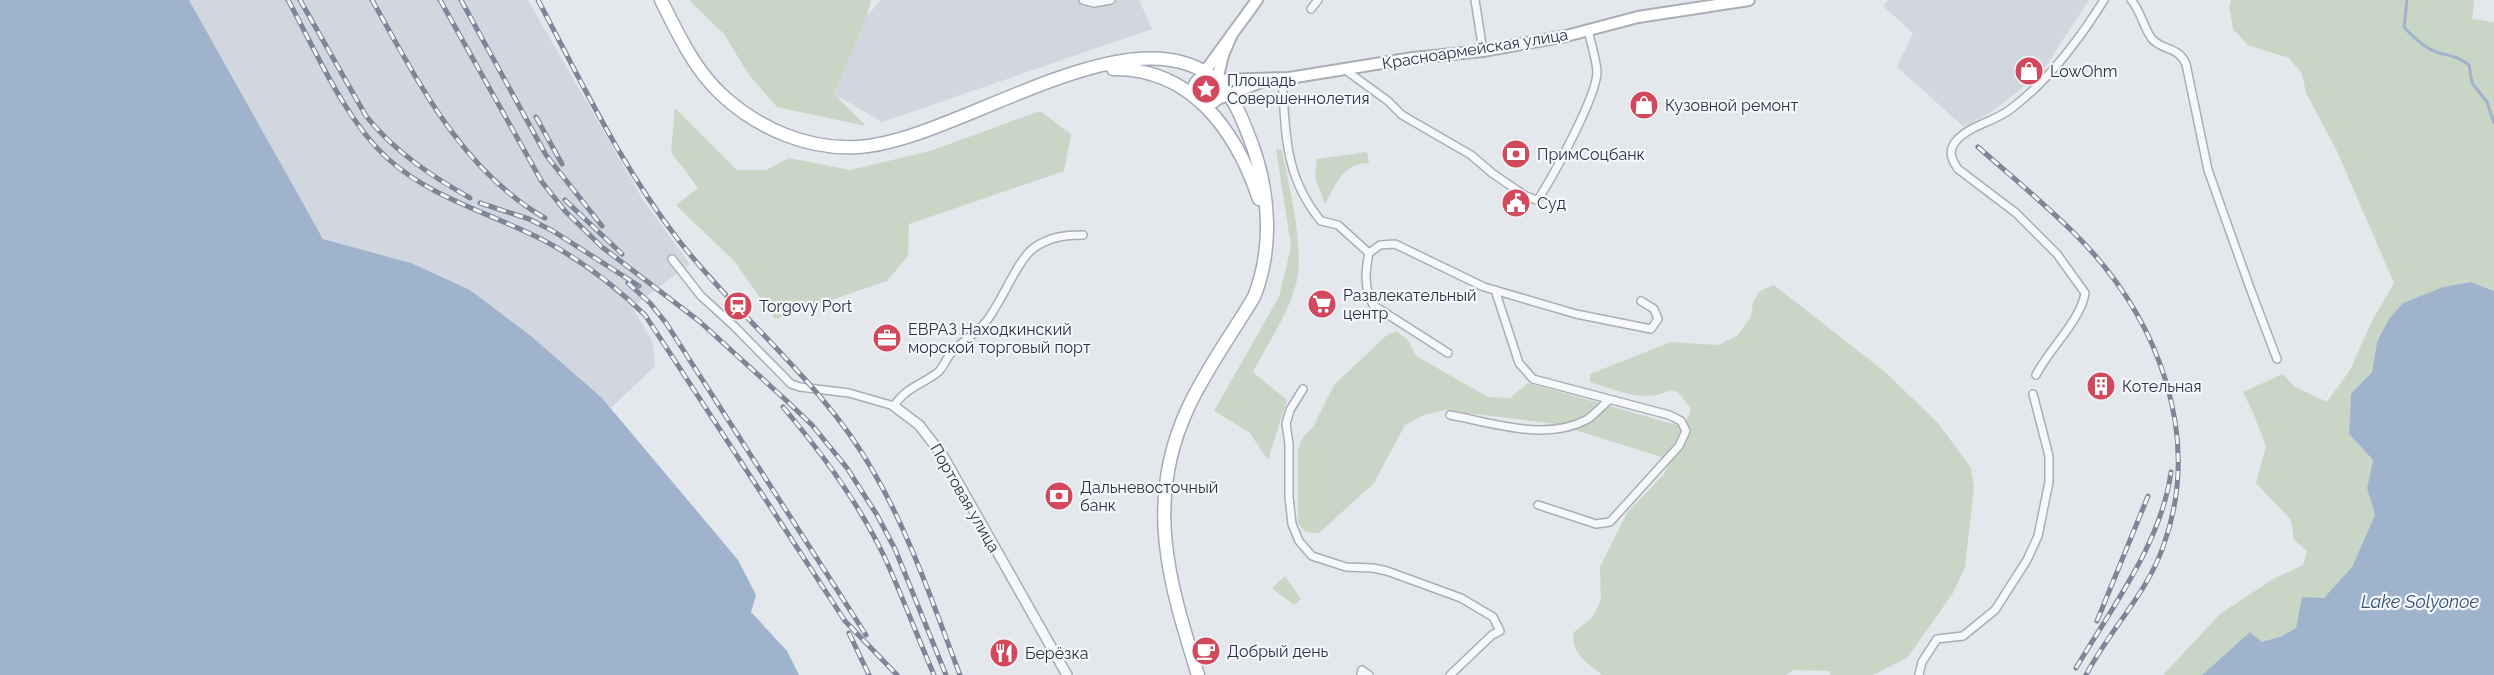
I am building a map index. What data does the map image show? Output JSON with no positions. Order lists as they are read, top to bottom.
{
  "streets": {
    "main road": ["Красноармейская улица"],
    "street": ["Портовая улица"]
  },
  "water": ["Lake Solyonoe"],
  "places": {
    "shop": ["LowOhm", "Кузовной ремонт"],
    "place": ["Площадь Совершеннолетия"],
    "bank": ["ПримСоцбанк", "Дальневосточный банк"],
    "public building": ["Суд"],
    "supermarket": ["Развлекательный центр"],
    "station": ["Torgovy Port"],
    "office": ["ЕВРАЗ Находкинский морской торговый порт"],
    "building": ["Котельная"],
    "cafe": ["Добрый день"],
    "restaurant": ["Берёзка"]
  }
}
